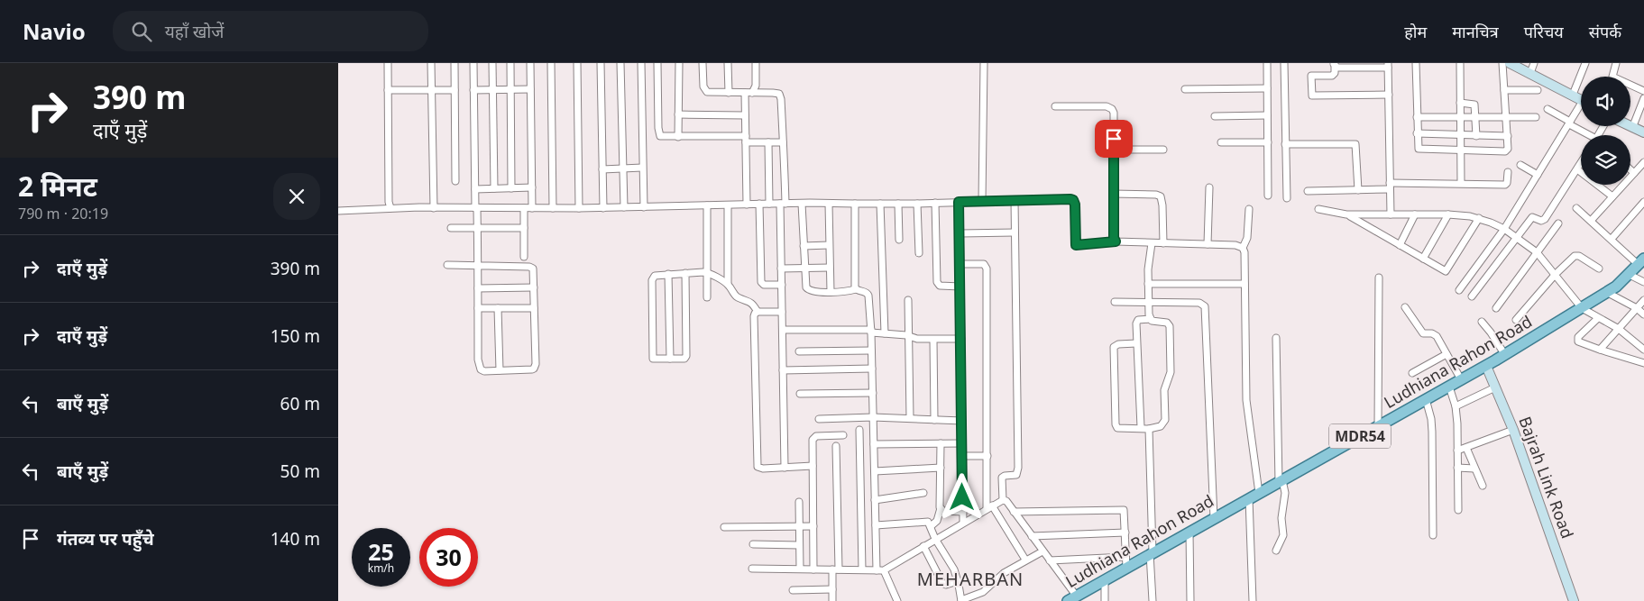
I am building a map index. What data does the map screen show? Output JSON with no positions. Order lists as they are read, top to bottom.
{
  "streets": {
    "main road": ["Ludhiana Rahon Road", "MDR54"],
    "street": ["Bajrah Link Road"]
  },
  "crossings": [
    ["Ludhiana Rahon Road", "Bajrah Link Road"]
  ],
  "districts": ["MEHARBAN"],
  "page": {
    "header": "Navio",
    "search": "यहाँ खोजें",
    "nav": [
      "होम",
      "मानचित्र",
      "परिचय",
      "संपर्क"
    ],
    "turn": ["390 m", "दाएँ मुड़ें"],
    "heading": ["2 मिनट", "790 m · 20:19"],
    "list": [
      {
        "name": "दाएँ मुड़ें",
        "value": "390 m"
      },
      {
        "name": "दाएँ मुड़ें",
        "value": "150 m"
      },
      {
        "name": "बाएँ मुड़ें",
        "value": "60 m"
      },
      {
        "name": "बाएँ मुड़ें",
        "value": "50 m"
      },
      {
        "name": "गंतव्य पर पहुँचे",
        "value": "140 m"
      }
    ],
    "speed": "25 km/h",
    "limit": "30"
  }
}
